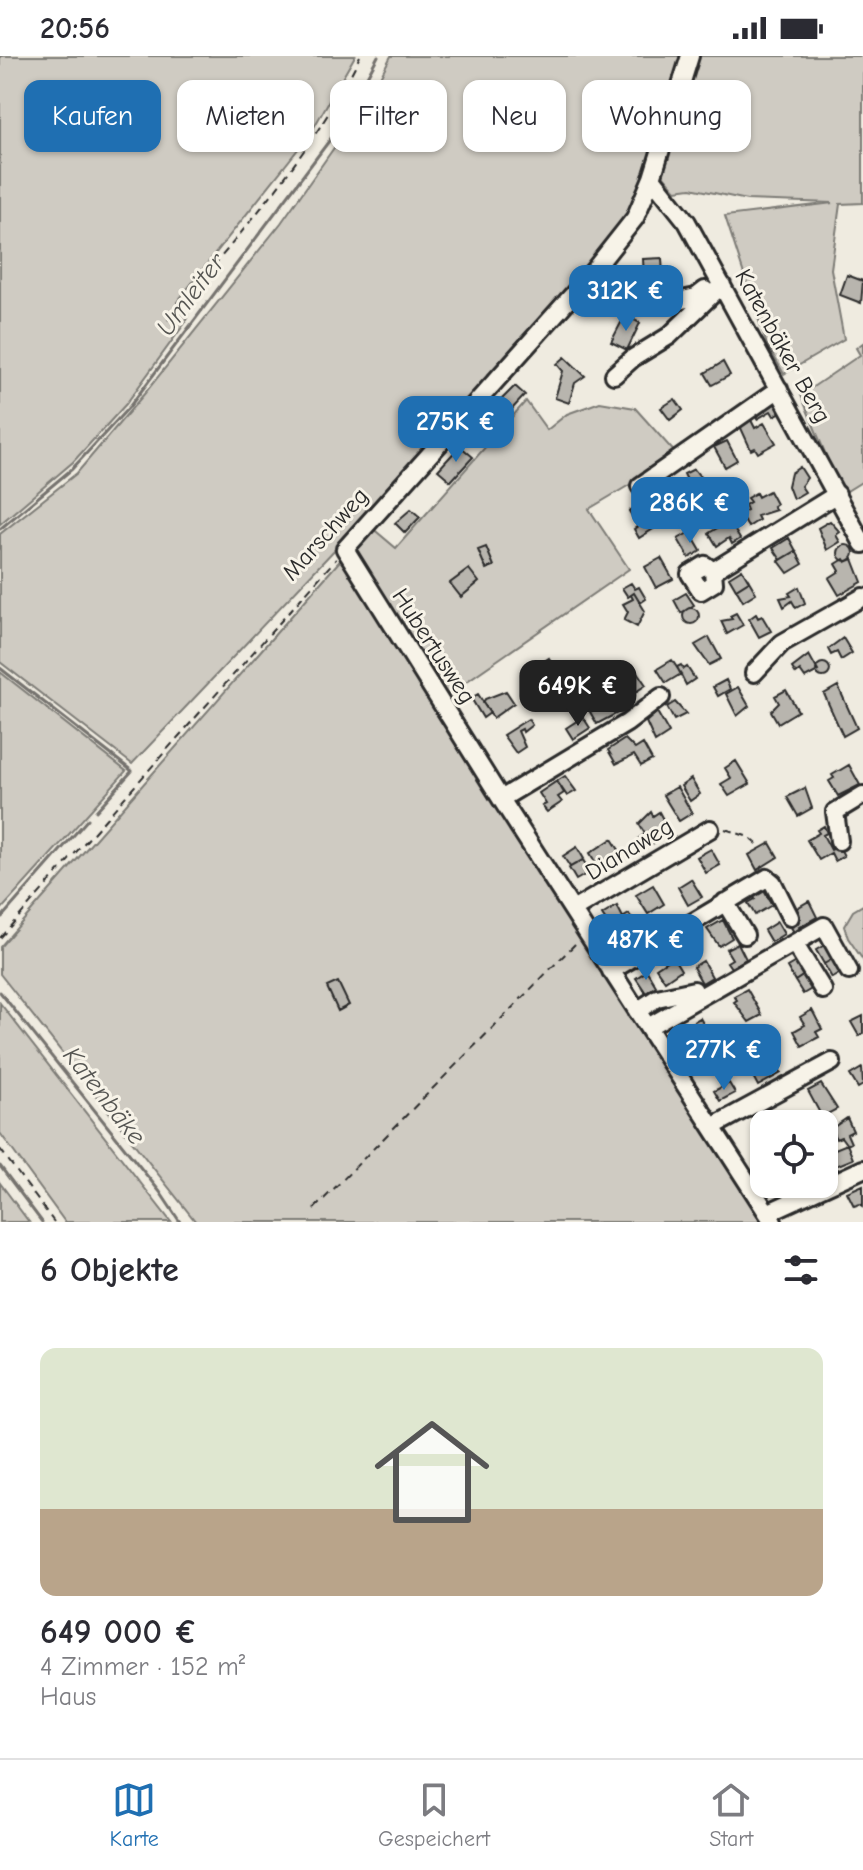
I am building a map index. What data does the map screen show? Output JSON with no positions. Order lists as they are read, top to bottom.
{
  "streets": {
    "street": [
      "Katenbäker Berg",
      "Marschweg",
      "Hubertusweg",
      "Dianaweg"
    ]
  },
  "crossings": [
    ["Katenbäker Berg", "Marschweg"],
    ["Marschweg", "Hubertusweg"],
    ["Hubertusweg", "Dianaweg"]
  ],
  "water": ["Umleiter", "Katenbäke"],
  "page": {
    "status": "20:56",
    "chip": [
      "Kaufen",
      "Mieten",
      "Filter",
      "Neu",
      "Wohnung"
    ],
    "price": [
      "312K €",
      "275K €",
      "286K €",
      "649K €",
      "487K €",
      "277K €"
    ],
    "heading": "6 Objekte",
    "list": [
      {
        "name": "649 000 €",
        "note": "4 Zimmer · 152 m² · Haus"
      }
    ],
    "tabs": ["Karte", "Gespeichert", "Start"]
  }
}
